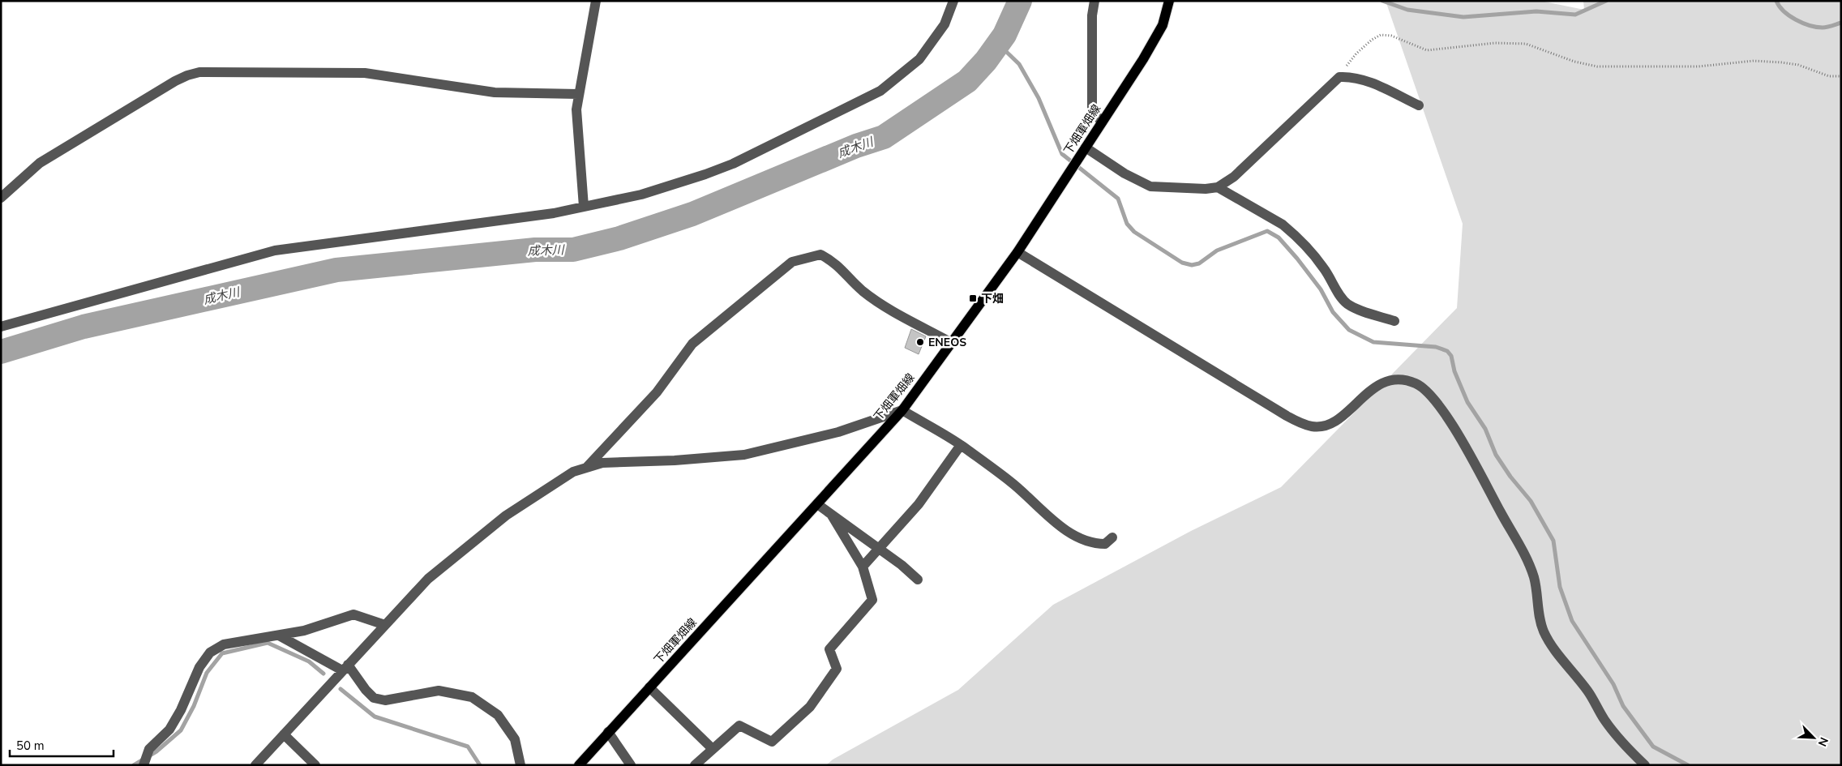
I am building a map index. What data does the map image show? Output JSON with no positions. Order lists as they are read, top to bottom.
{
  "streets": {
    "main road": ["下畑軍畑線"]
  },
  "water": ["成木川"],
  "places": {
    "transit": ["下畑"],
    "other": ["ENEOS"]
  },
  "scale_bar": "50 m",
  "north": "bottom right"
}
